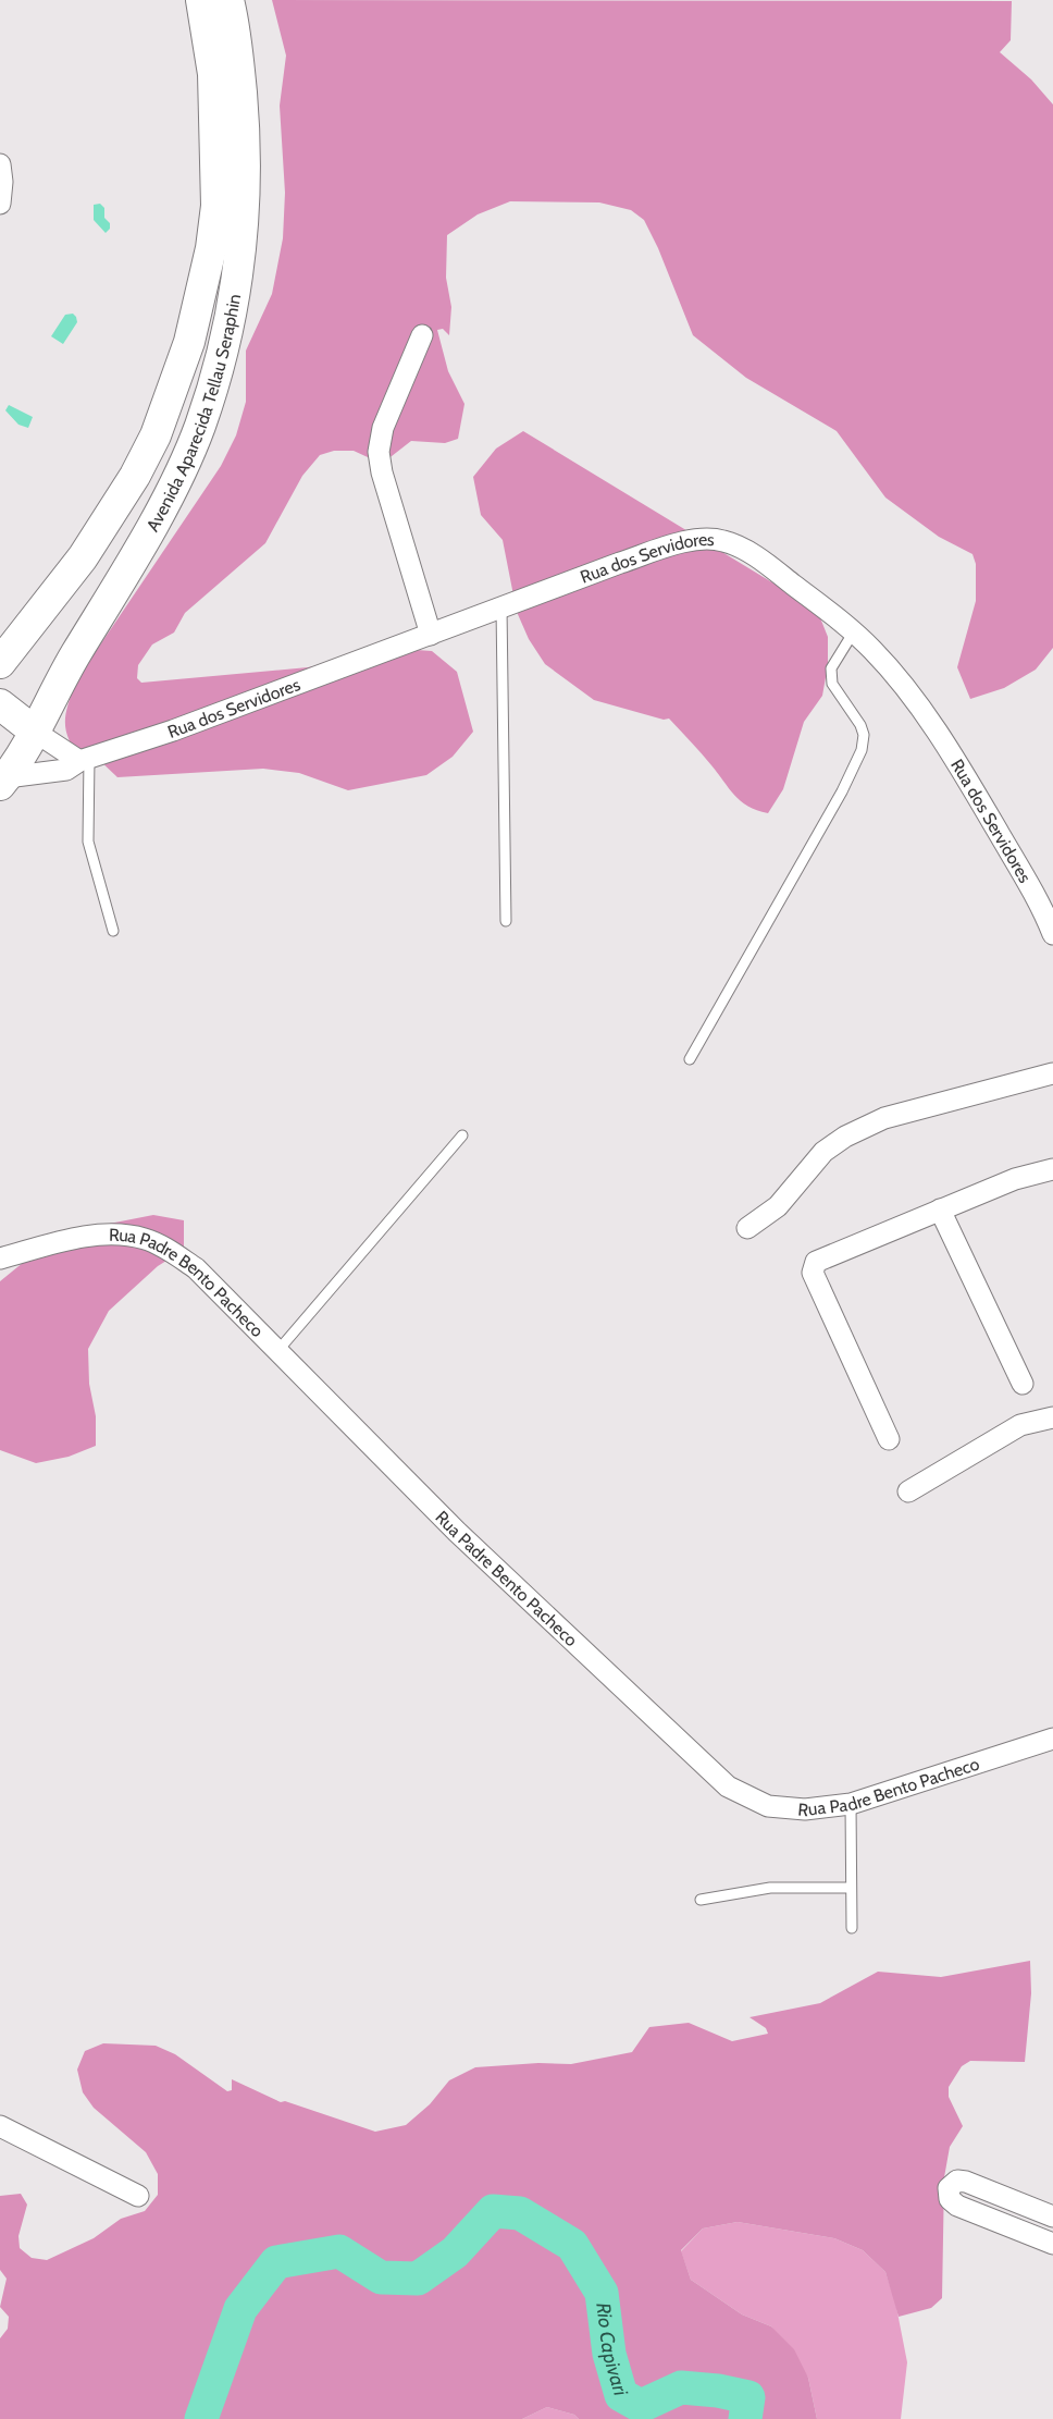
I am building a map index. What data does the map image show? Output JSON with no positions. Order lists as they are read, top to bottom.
{
  "streets": {
    "main road": ["Avenida Aparecida Tellau Seraphin"],
    "street": ["Rua dos Servidores", "Rua Padre Bento Pacheco"]
  },
  "crossings": [
    ["Avenida Aparecida Tellau Seraphin", "Rua dos Servidores"]
  ],
  "water": ["Rio Capivari"]
}
